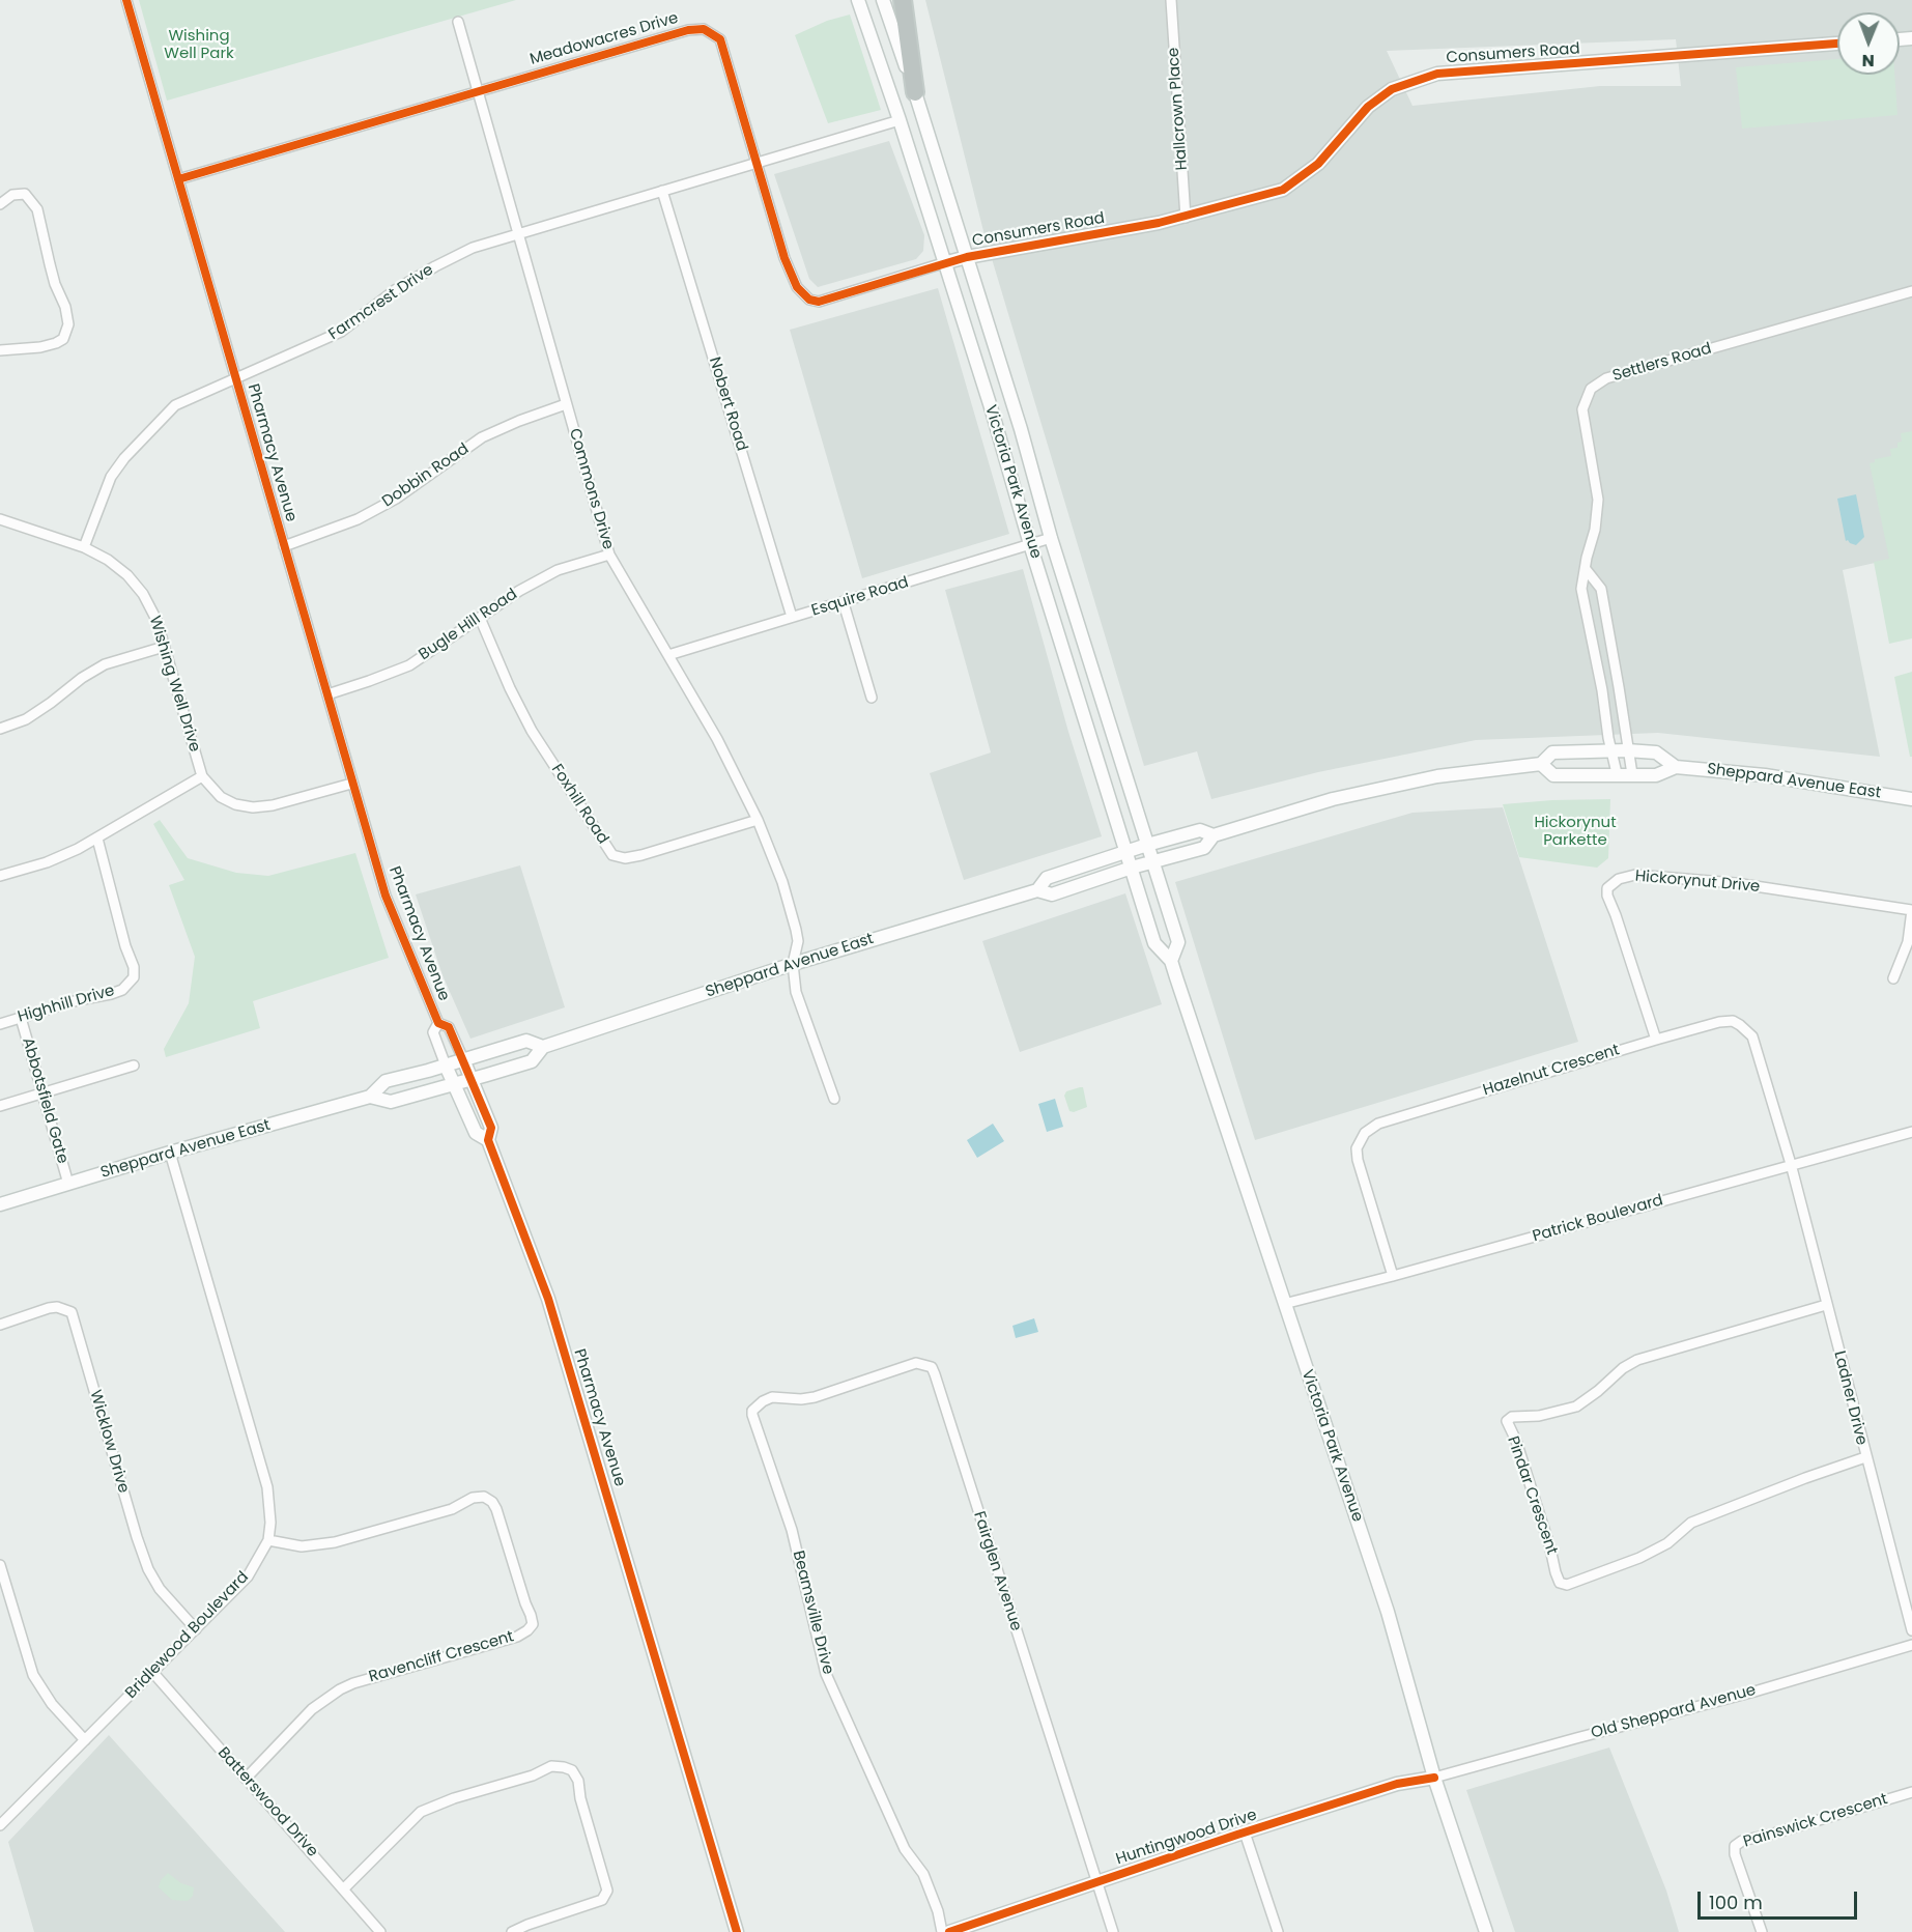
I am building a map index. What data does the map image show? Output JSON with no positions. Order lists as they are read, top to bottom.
{
  "streets": {
    "main road": [
      "Meadowacres Drive",
      "Consumers Road",
      "Pharmacy Avenue",
      "Victoria Park Avenue",
      "Sheppard Avenue East",
      "Huntingwood Drive"
    ],
    "street": [
      "Hallcrown Place",
      "Farmcrest Drive",
      "Settlers Road",
      "Nobert Road",
      "Dobbin Road",
      "Commons Drive",
      "Esquire Road",
      "Bugle Hill Road",
      "Wishing Well Drive",
      "Foxhill Road",
      "Hickorynut Drive",
      "Highhill Drive",
      "Hazelnut Crescent",
      "Abbotsfield Gate",
      "Patrick Boulevard",
      "Ladner Drive",
      "Wicklow Drive",
      "Pindar Crescent",
      "Fairglen Avenue",
      "Beamsville Drive",
      "Bridlewood Boulevard",
      "Ravencliff Crescent",
      "Old Sheppard Avenue",
      "Batterswood Drive",
      "Painswick Crescent"
    ]
  },
  "crossings": [
    ["Meadowacres Drive", "Consumers Road"],
    ["Meadowacres Drive", "Farmcrest Drive"],
    ["Meadowacres Drive", "Pharmacy Avenue"],
    ["Meadowacres Drive", "Victoria Park Avenue"],
    ["Meadowacres Drive", "Commons Drive"],
    ["Consumers Road", "Hallcrown Place"],
    ["Consumers Road", "Victoria Park Avenue"],
    ["Farmcrest Drive", "Nobert Road"],
    ["Farmcrest Drive", "Pharmacy Avenue"],
    ["Farmcrest Drive", "Victoria Park Avenue"],
    ["Farmcrest Drive", "Commons Drive"],
    ["Farmcrest Drive", "Wishing Well Drive"],
    ["Settlers Road", "Sheppard Avenue East"],
    ["Nobert Road", "Esquire Road"],
    ["Pharmacy Avenue", "Dobbin Road"],
    ["Pharmacy Avenue", "Bugle Hill Road"],
    ["Pharmacy Avenue", "Wishing Well Drive"],
    ["Pharmacy Avenue", "Sheppard Avenue East"],
    ["Dobbin Road", "Commons Drive"],
    ["Victoria Park Avenue", "Esquire Road"],
    ["Victoria Park Avenue", "Sheppard Avenue East"],
    ["Victoria Park Avenue", "Patrick Boulevard"],
    ["Victoria Park Avenue", "Old Sheppard Avenue"],
    ["Victoria Park Avenue", "Huntingwood Drive"],
    ["Commons Drive", "Esquire Road"],
    ["Commons Drive", "Bugle Hill Road"],
    ["Commons Drive", "Sheppard Avenue East"],
    ["Commons Drive", "Foxhill Road"],
    ["Bugle Hill Road", "Foxhill Road"],
    ["Sheppard Avenue East", "Abbotsfield Gate"],
    ["Sheppard Avenue East", "Bridlewood Boulevard"],
    ["Hickorynut Drive", "Hazelnut Crescent"],
    ["Highhill Drive", "Abbotsfield Gate"],
    ["Hazelnut Crescent", "Patrick Boulevard"],
    ["Hazelnut Crescent", "Ladner Drive"],
    ["Patrick Boulevard", "Ladner Drive"],
    ["Ladner Drive", "Pindar Crescent"],
    ["Wicklow Drive", "Bridlewood Boulevard"],
    ["Fairglen Avenue", "Beamsville Drive"],
    ["Fairglen Avenue", "Huntingwood Drive"],
    ["Bridlewood Boulevard", "Ravencliff Crescent"],
    ["Bridlewood Boulevard", "Batterswood Drive"],
    ["Ravencliff Crescent", "Batterswood Drive"],
    ["Old Sheppard Avenue", "Huntingwood Drive"]
  ],
  "parks": ["Wishing Well Park", "Hickorynut Parkette"],
  "scale_bar": "100 m",
  "north": "bottom"
}
